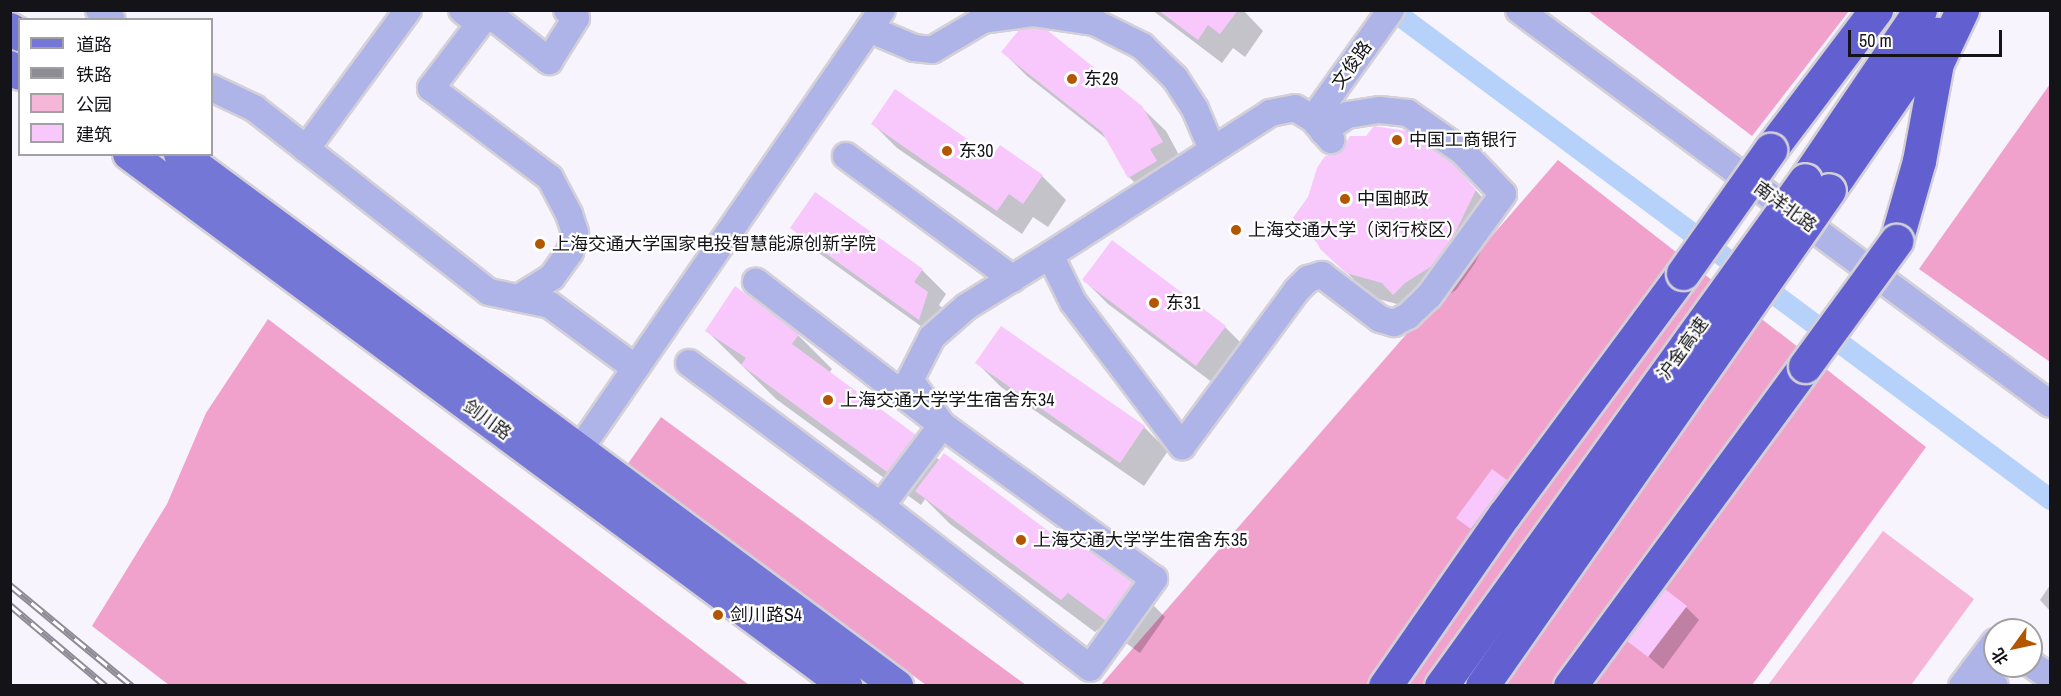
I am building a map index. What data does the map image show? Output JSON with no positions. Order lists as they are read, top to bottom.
{
  "streets": {
    "highway": ["沪金高速"],
    "main road": ["剑川路"],
    "street": ["文俊路", "南洋北路"]
  },
  "places": [
    "东29",
    "中国工商银行",
    "东30",
    "中国邮政",
    "上海交通大学（闵行校区）",
    "上海交通大学国家电投智慧能源创新学院",
    "东31",
    "上海交通大学学生宿舍东34",
    "上海交通大学学生宿舍东35",
    "剑川路S4"
  ],
  "legend": [
    "道路",
    "铁路",
    "公园",
    "建筑"
  ],
  "scale_bar": "50 m",
  "north": "bottom left"
}
